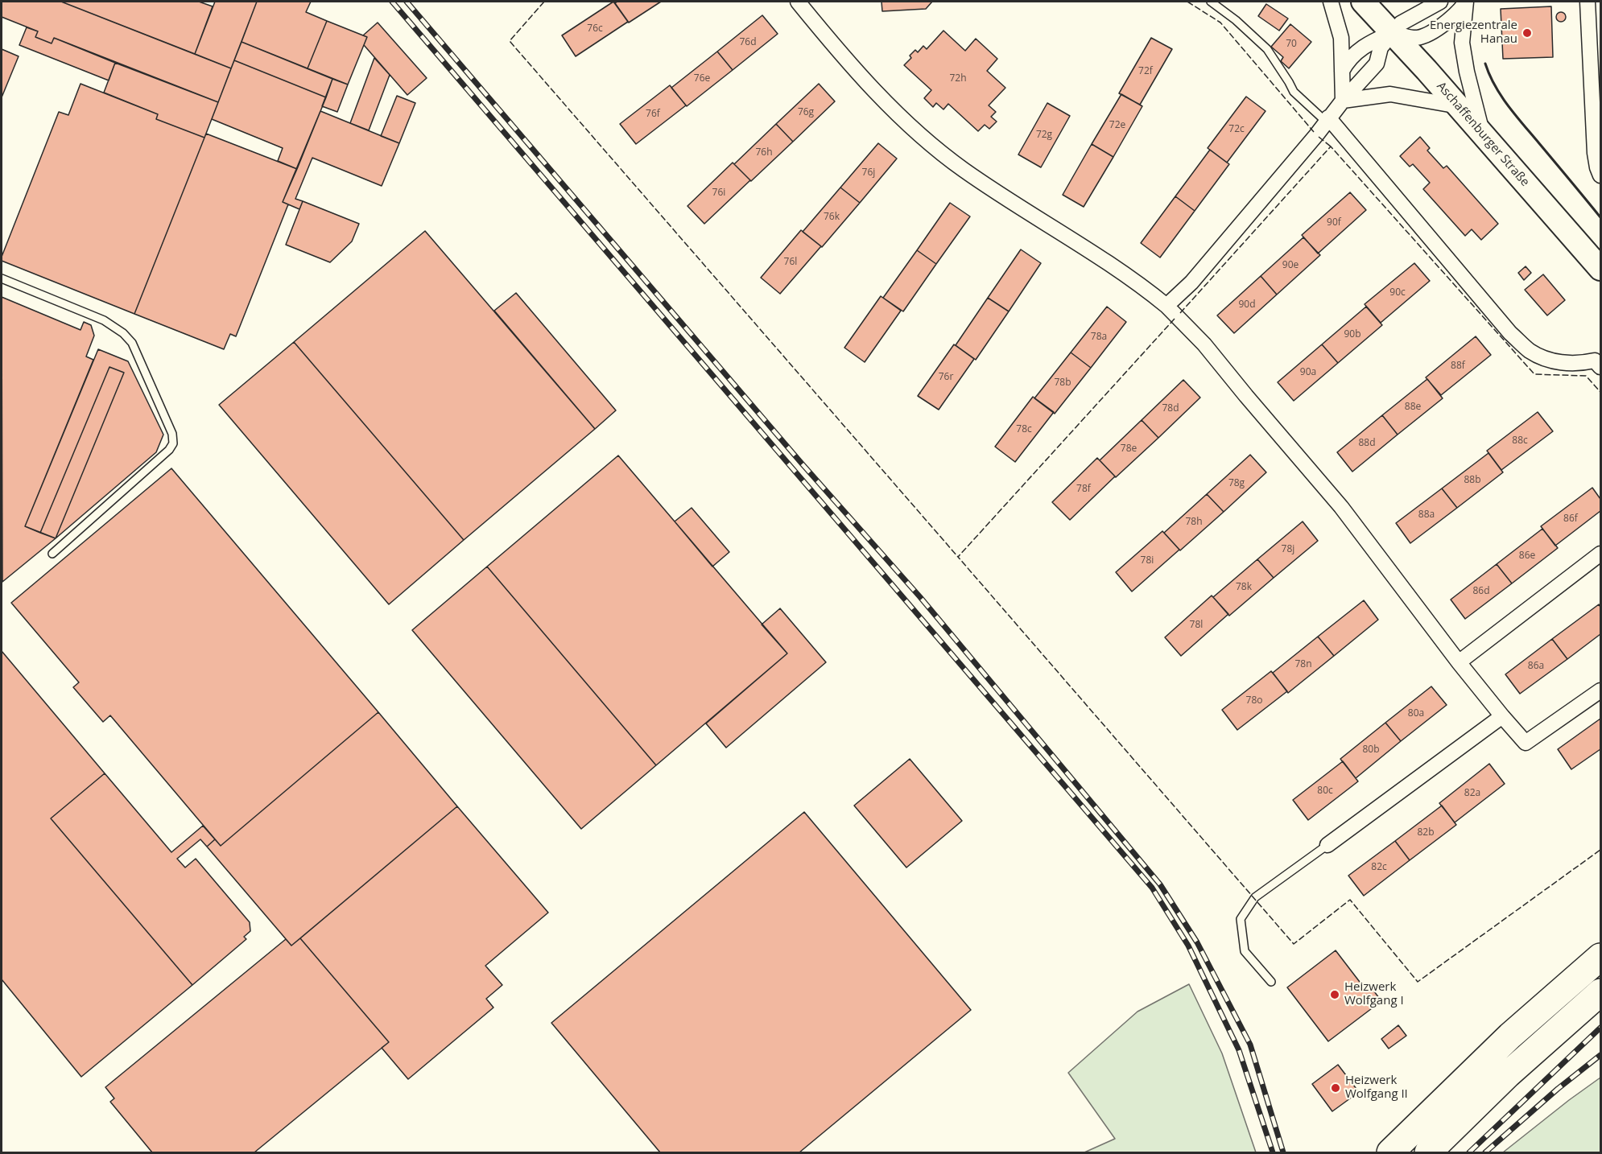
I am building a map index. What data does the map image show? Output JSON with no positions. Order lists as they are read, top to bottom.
{
  "streets": {
    "main road": ["Aschaffenburger Straße"]
  },
  "places": ["Energiezentrale Hanau", "Heizwerk Wolfgang I", "Heizwerk Wolfgang II"],
  "house_numbers": [
    "76c",
    "76d",
    "70",
    "72f",
    "76e",
    "72h",
    "76g",
    "76f",
    "72e",
    "72c",
    "72g",
    "76h",
    "76j",
    "76i",
    "76k",
    "90f",
    "76l",
    "90e",
    "90c",
    "90d",
    "90b",
    "78a",
    "88f",
    "90a",
    "76r",
    "78b",
    "88e",
    "78d",
    "78c",
    "88c",
    "88d",
    "78e",
    "88b",
    "78g",
    "78f",
    "88a",
    "86f",
    "78h",
    "78j",
    "86e",
    "78i",
    "78k",
    "86d",
    "78l",
    "78n",
    "86a",
    "78o",
    "80a",
    "80b",
    "80c",
    "82a",
    "82b",
    "82c"
  ]
}
